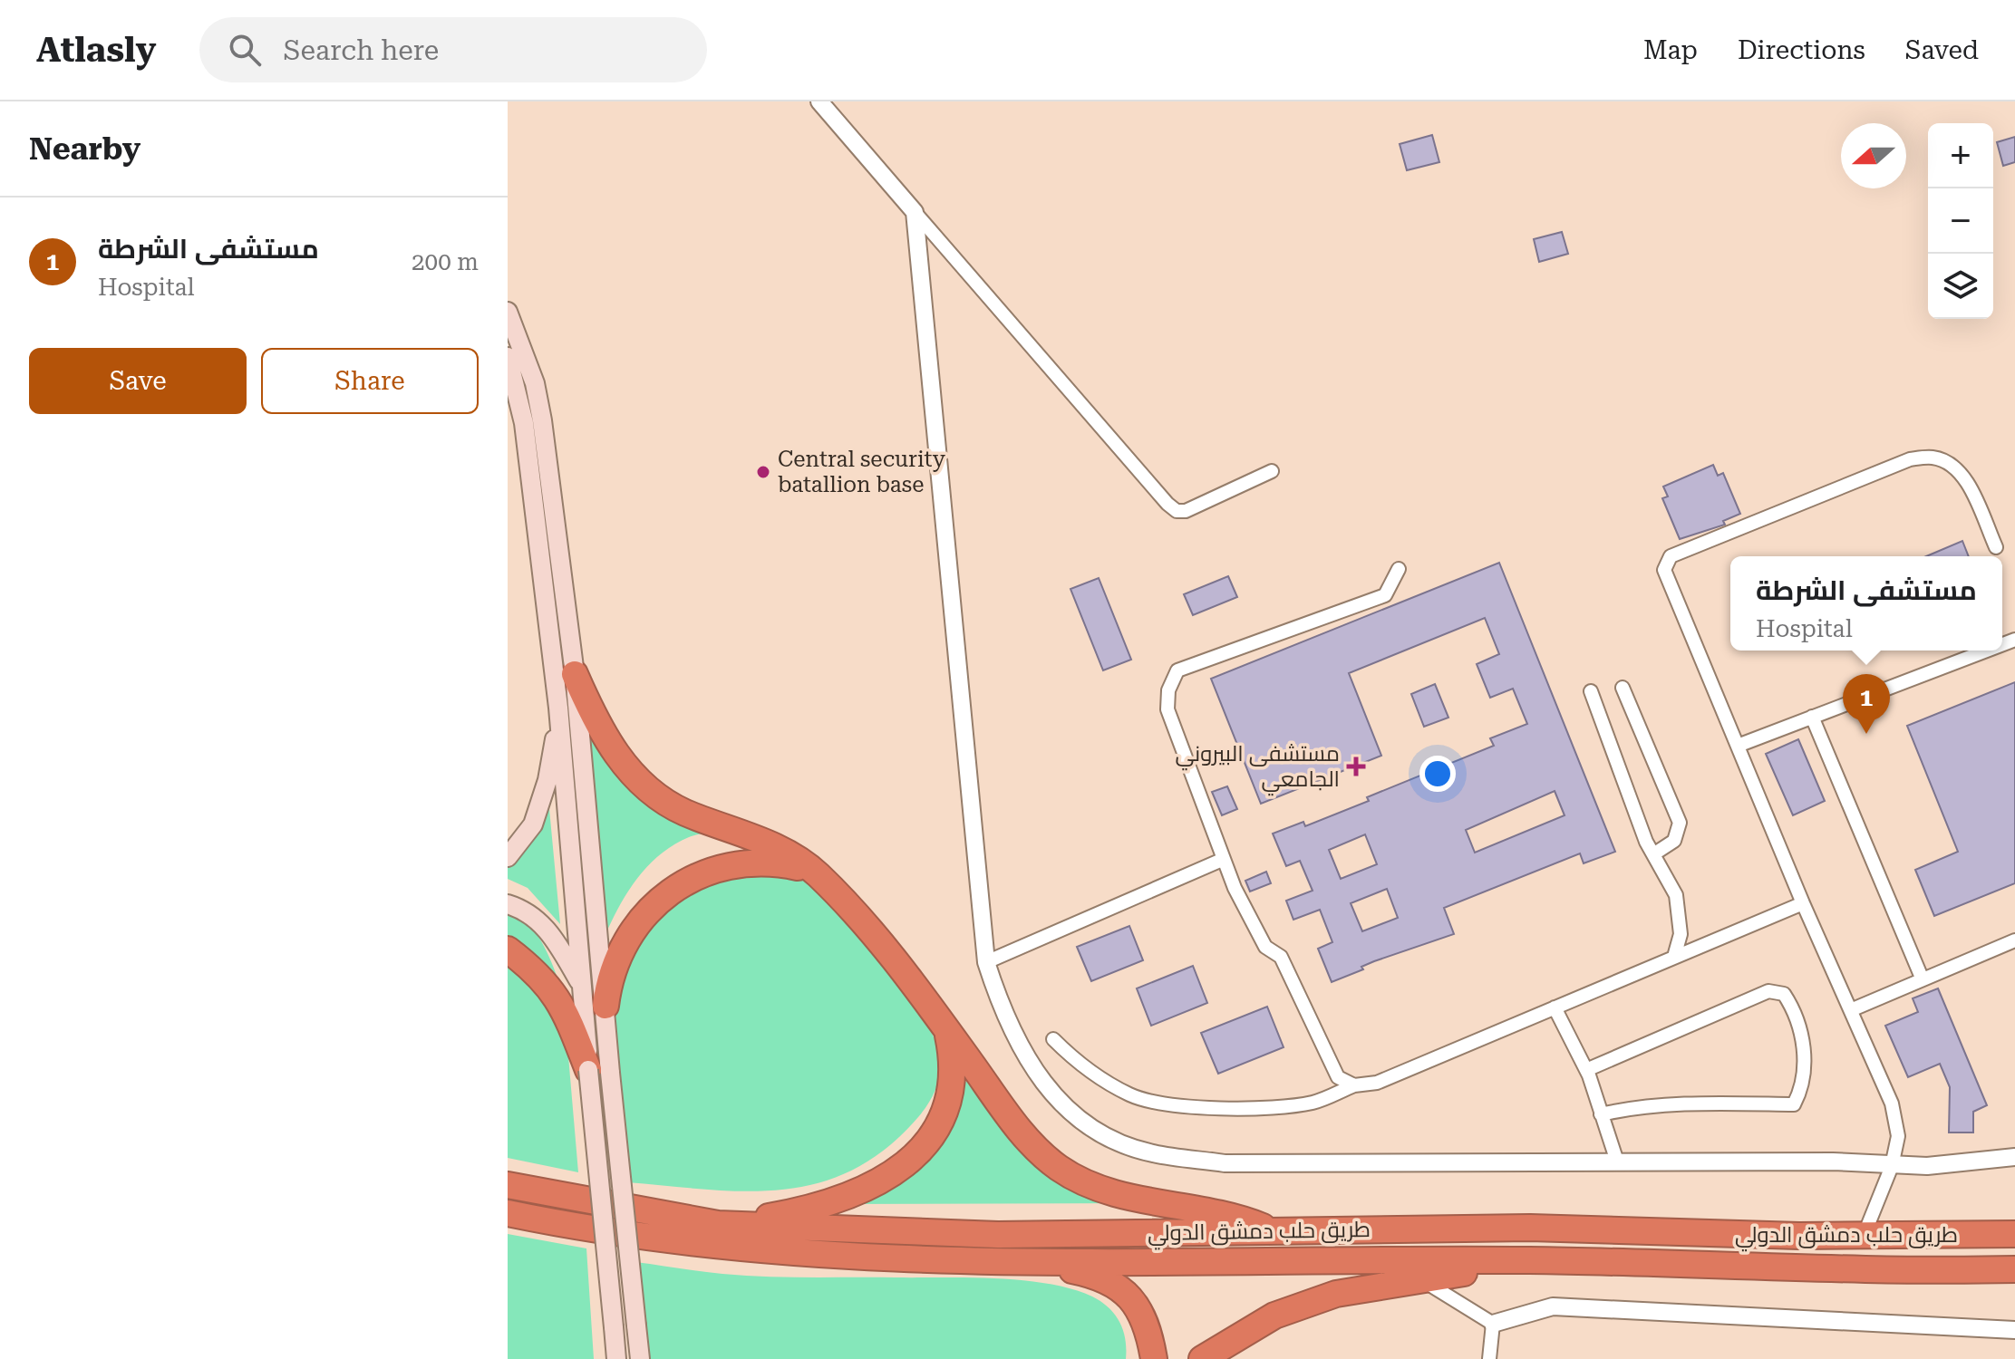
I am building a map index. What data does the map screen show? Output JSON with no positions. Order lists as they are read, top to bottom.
{
  "streets": {
    "highway": ["طريق حلب دمشق الدولي"]
  },
  "places": {
    "other": ["Central security batallion base"],
    "health": ["مستشفى البيروني الجامعي"]
  },
  "north": "left",
  "page": {
    "header": "Atlasly",
    "search": "Search here",
    "nav": ["Map", "Directions", "Saved"],
    "heading": "Nearby",
    "map_buttons": ["+", "−"],
    "list": [
      {
        "mark": "1",
        "name": "مستشفى الشرطة",
        "note": "Hospital",
        "value": "200 m"
      }
    ],
    "buttons": ["Save", "Share"],
    "popup": ["مستشفى الشرطة", "Hospital"],
    "pins": "1"
  }
}
